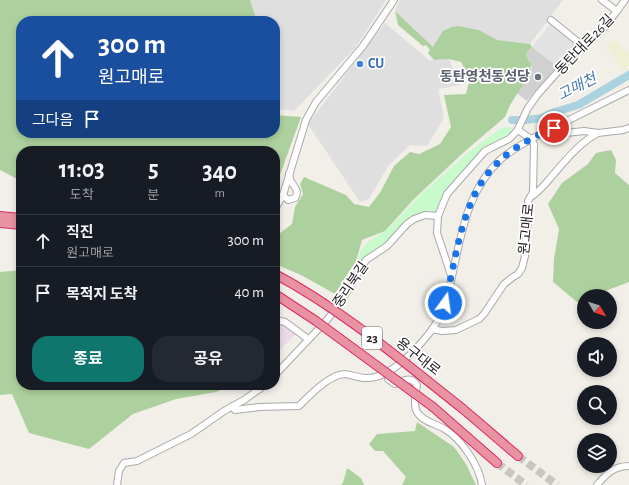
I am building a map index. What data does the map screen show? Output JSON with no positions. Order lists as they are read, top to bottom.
{
  "streets": {
    "highway": ["23", "용구대로"],
    "street": ["동탄대로26길", "원고매로", "중리북길"]
  },
  "water": ["고매천"],
  "places": ["CU", "동탄영천동성당"],
  "north": "bottom right",
  "page": {
    "turn": ["300 m", "원고매로"],
    "then": "그다음",
    "eta": [
      "11:03",
      "도착",
      "5",
      "분",
      "340",
      "m"
    ],
    "list": [
      {
        "name": "직진",
        "note": "원고매로",
        "value": "300 m"
      },
      {
        "name": "목적지 도착",
        "value": "40 m"
      }
    ],
    "buttons": ["종료", "공유"]
  }
}
